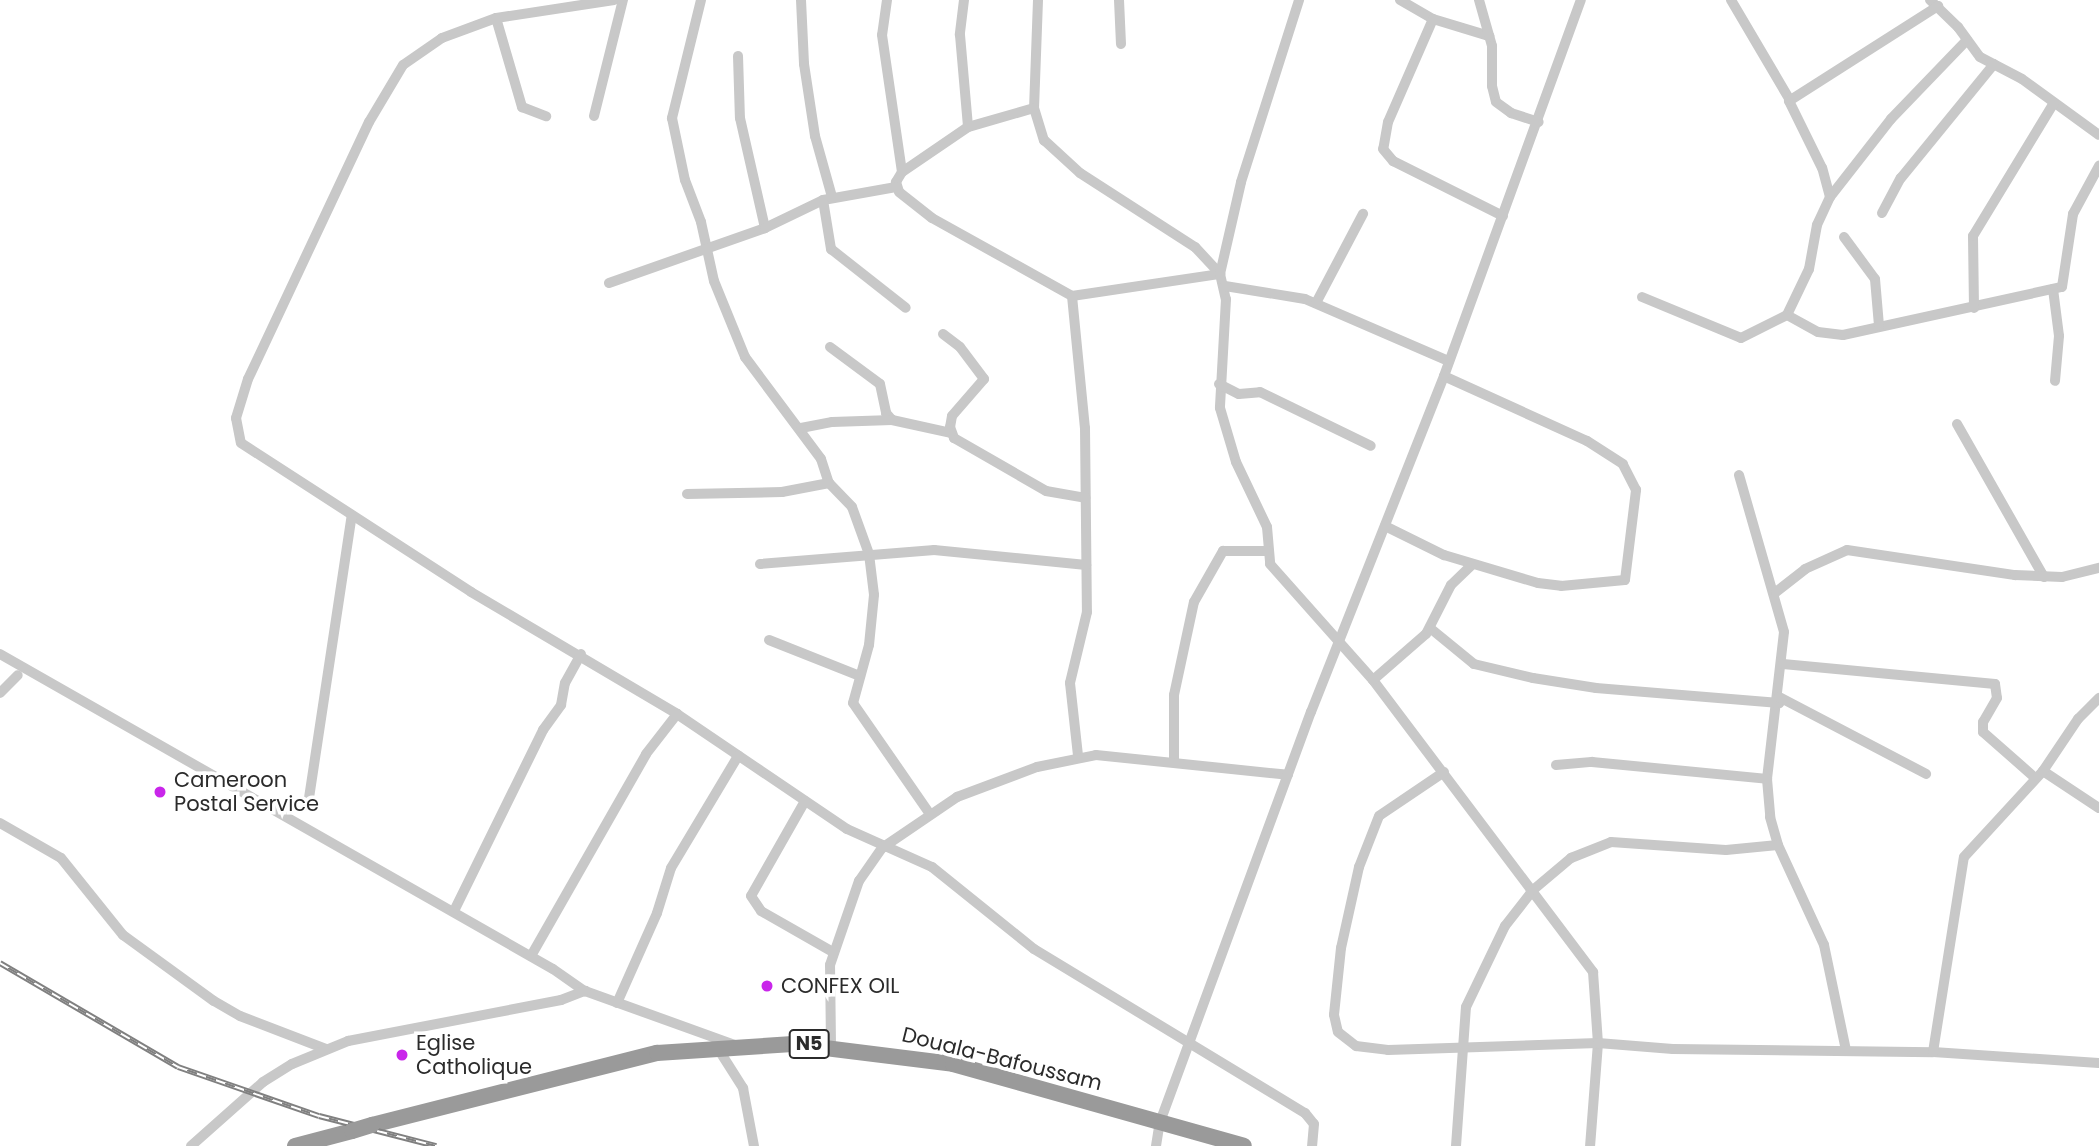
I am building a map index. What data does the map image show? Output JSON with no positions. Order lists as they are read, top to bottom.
{
  "streets": {
    "highway": ["N5", "Douala-Bafoussam"]
  },
  "places": ["Cameroon Postal Service", "CONFEX OIL", "Eglise Catholique"]
}
